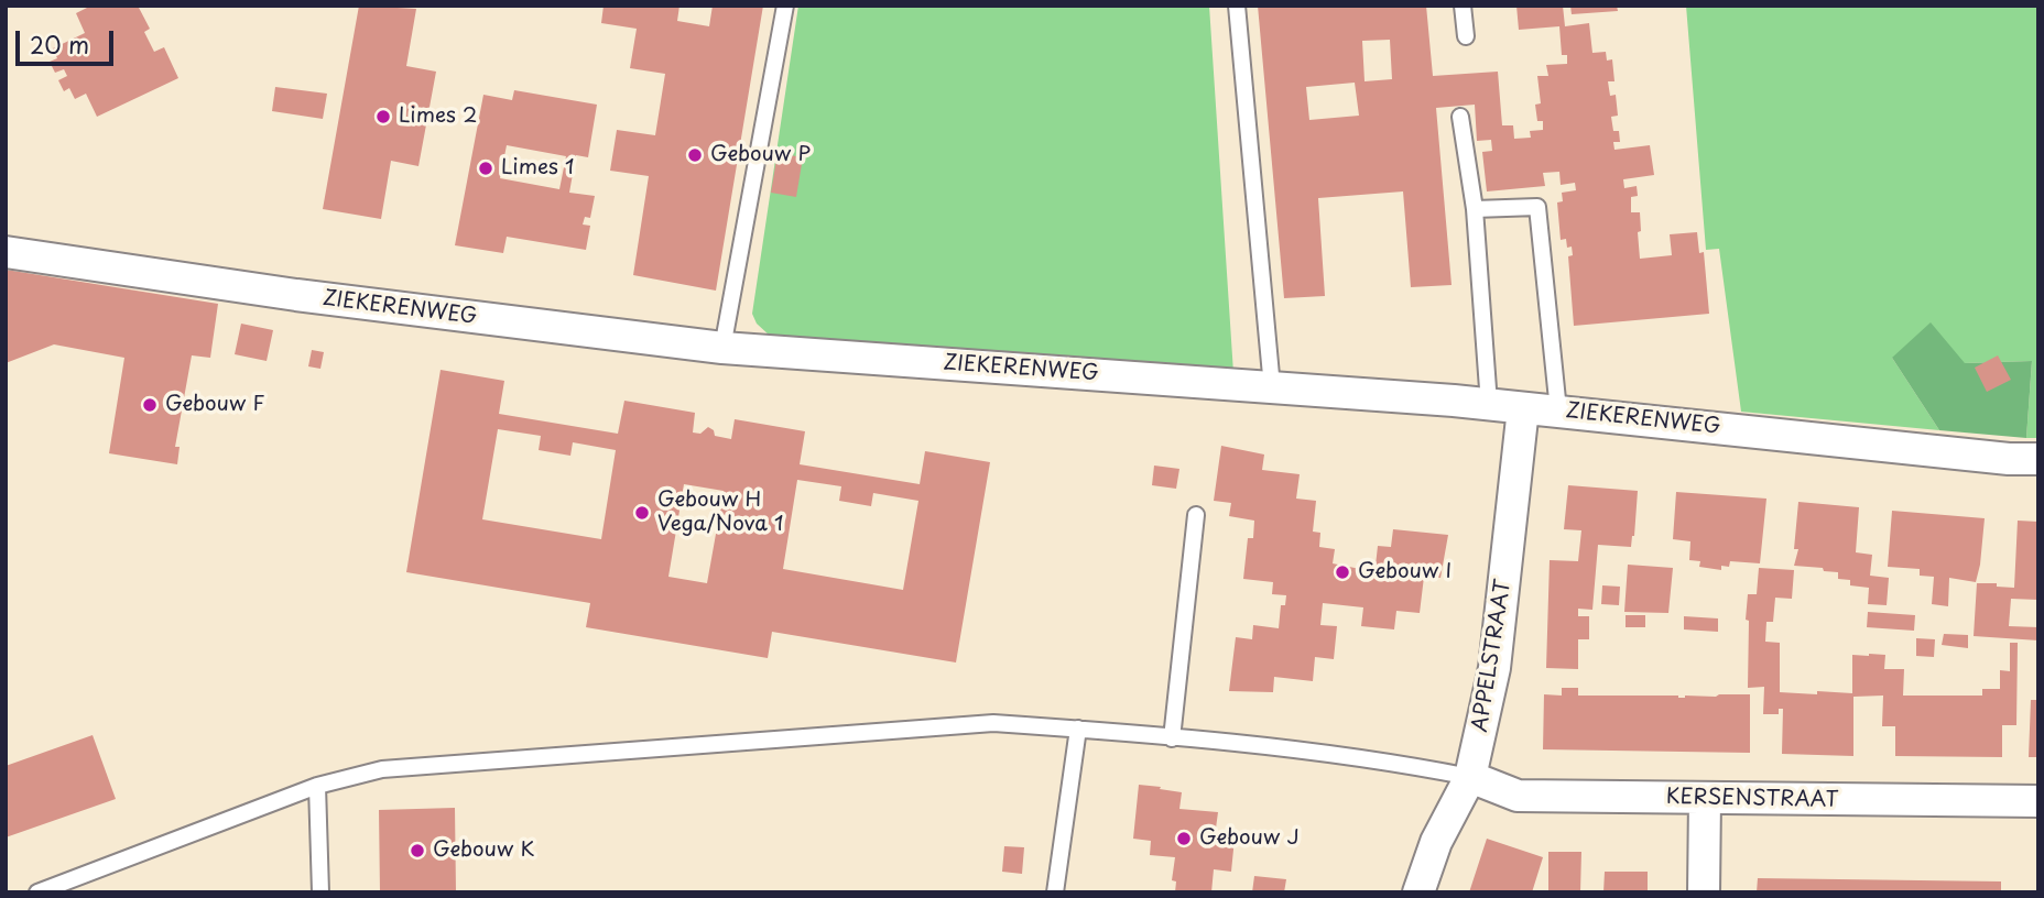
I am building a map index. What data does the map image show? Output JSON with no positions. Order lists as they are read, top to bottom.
{
  "streets": {
    "street": ["ZIEKERENWEG", "APPELSTRAAT", "KERSENSTRAAT"]
  },
  "crossings": [
    ["ZIEKERENWEG", "APPELSTRAAT"],
    ["APPELSTRAAT", "KERSENSTRAAT"]
  ],
  "places": [
    "Limes 2",
    "Gebouw P",
    "Limes 1",
    "Gebouw F",
    "Gebouw H Vega/Nova 1",
    "Gebouw I",
    "Gebouw J",
    "Gebouw K"
  ],
  "scale_bar": "20 m"
}
